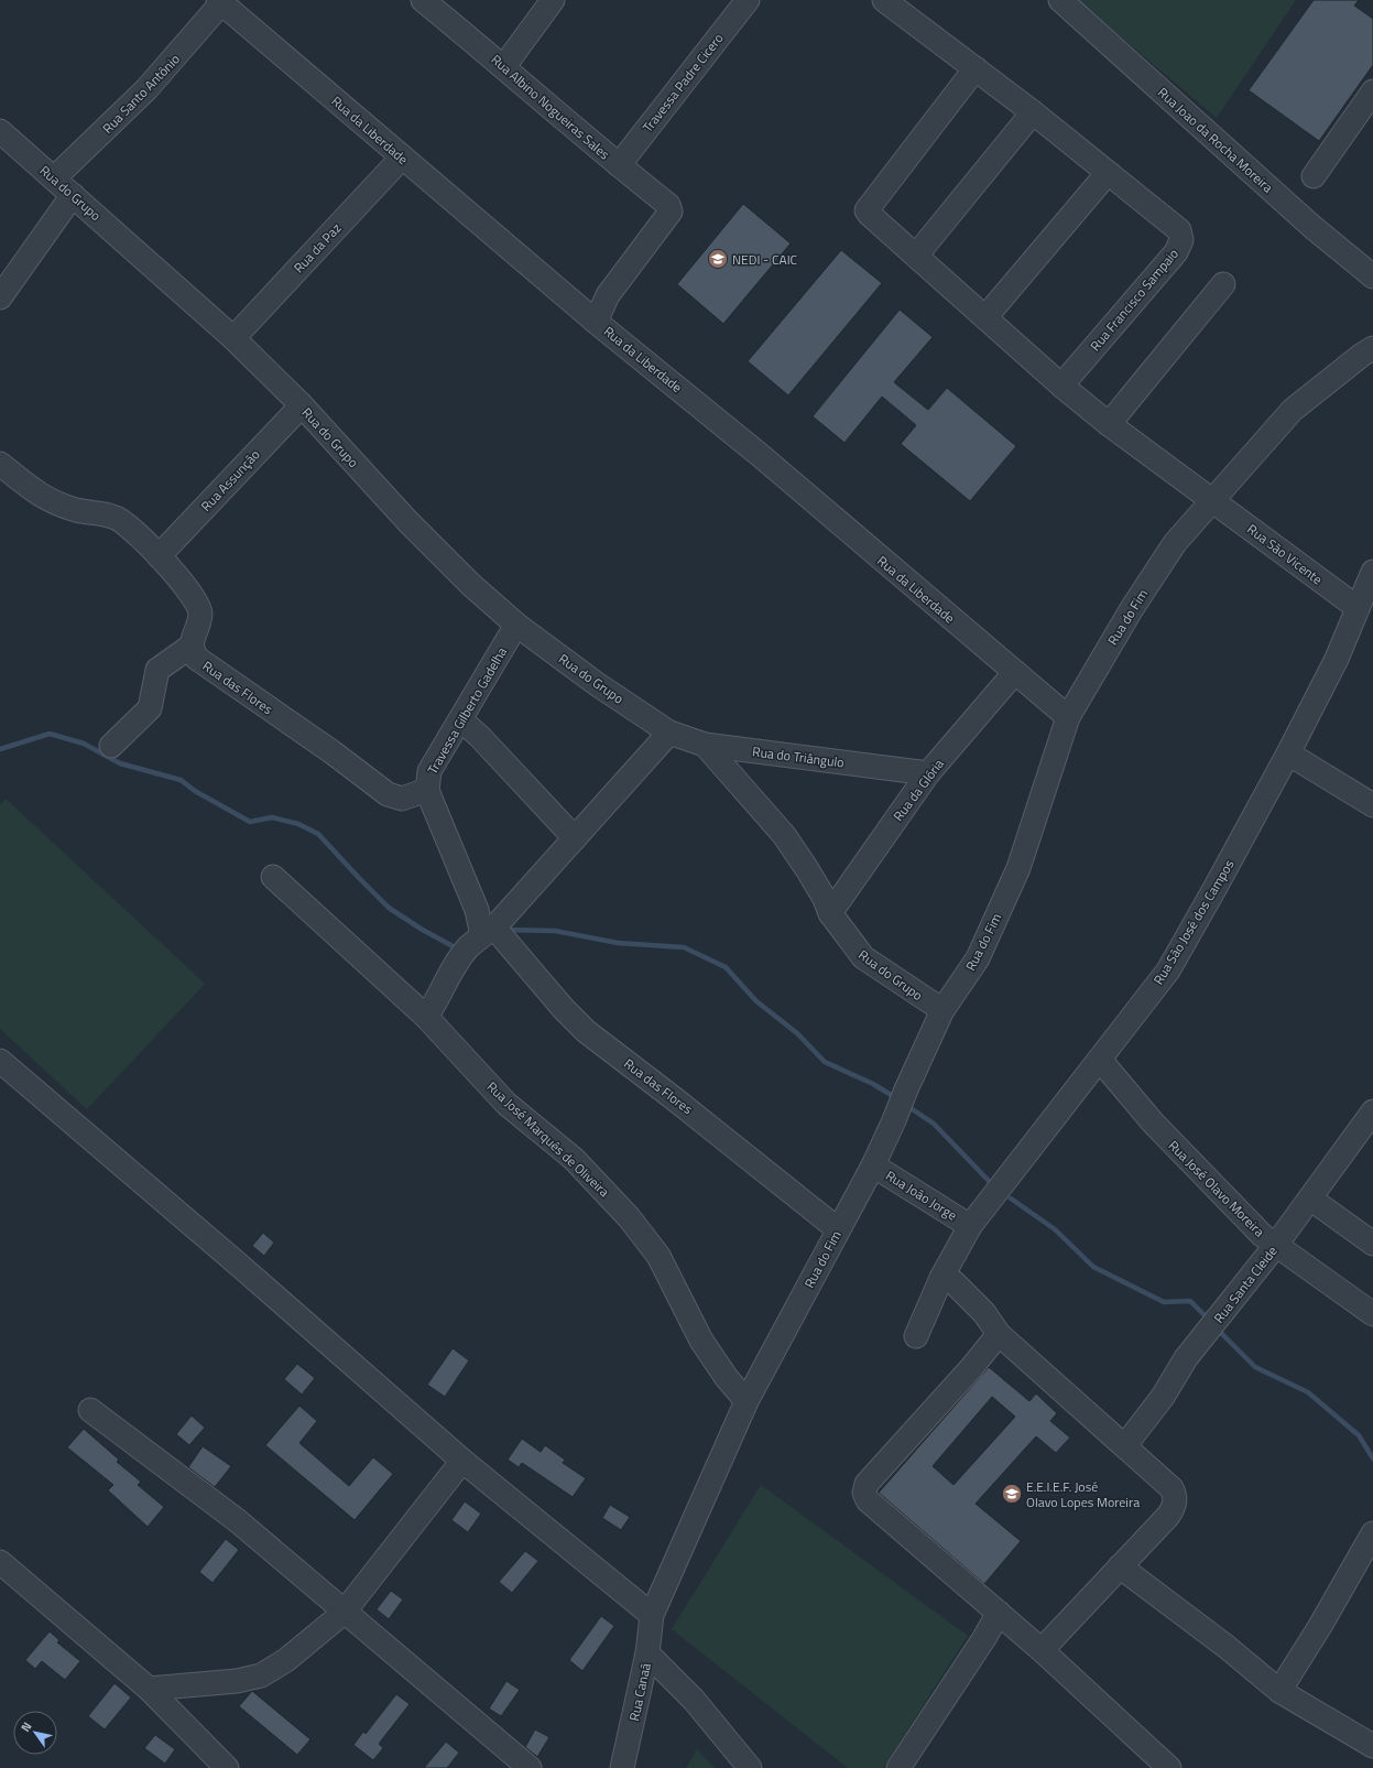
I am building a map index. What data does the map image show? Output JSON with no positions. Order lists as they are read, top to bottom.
{
  "streets": {
    "street": [
      "Travessa Padre Cicero",
      "Rua Santo Antônio",
      "Rua Albino Nogueiras Sales",
      "Rua da Liberdade",
      "Rua Joao da Rocha Moreira",
      "Rua do Grupo",
      "Rua da Paz",
      "Rua Francisco Sampaio",
      "Rua Assunção",
      "Rua São Vicente",
      "Rua do Fim",
      "Rua das Flores",
      "Travessa Gilberto Gadelha",
      "Rua do Triângulo",
      "Rua da Glória",
      "Rua São José dos Campos",
      "Rua José Marquês de Oliveira",
      "Rua José Olavo Moreira",
      "Rua João Jorge",
      "Rua Santa Cleide",
      "Rua Canaã"
    ]
  },
  "crossings": [
    ["Travessa Padre Cicero", "Rua Albino Nogueiras Sales"],
    ["Rua Santo Antônio", "Rua da Liberdade"],
    ["Rua Santo Antônio", "Rua do Grupo"],
    ["Rua Albino Nogueiras Sales", "Rua da Liberdade"],
    ["Rua da Liberdade", "Rua da Paz"],
    ["Rua da Liberdade", "Rua do Fim"],
    ["Rua da Liberdade", "Rua da Glória"],
    ["Rua do Grupo", "Rua da Paz"],
    ["Rua do Grupo", "Rua Assunção"],
    ["Rua do Grupo", "Rua do Fim"],
    ["Rua do Grupo", "Travessa Gilberto Gadelha"],
    ["Rua do Grupo", "Rua do Triângulo"],
    ["Rua do Grupo", "Rua da Glória"],
    ["Rua São Vicente", "Rua do Fim"],
    ["Rua São Vicente", "Rua São José dos Campos"],
    ["Rua do Fim", "Rua das Flores"],
    ["Rua do Fim", "Rua José Marquês de Oliveira"],
    ["Rua do Fim", "Rua João Jorge"],
    ["Rua do Fim", "Rua Canaã"],
    ["Rua das Flores", "Travessa Gilberto Gadelha"],
    ["Rua do Triângulo", "Rua da Glória"],
    ["Rua São José dos Campos", "Rua José Olavo Moreira"],
    ["Rua São José dos Campos", "Rua João Jorge"],
    ["Rua José Olavo Moreira", "Rua Santa Cleide"]
  ],
  "places": {
    "school or university": ["NEDI - CAIC", "E.E.I.E.F. José Olavo Lopes Moreira"]
  },
  "north": "top left"
}
